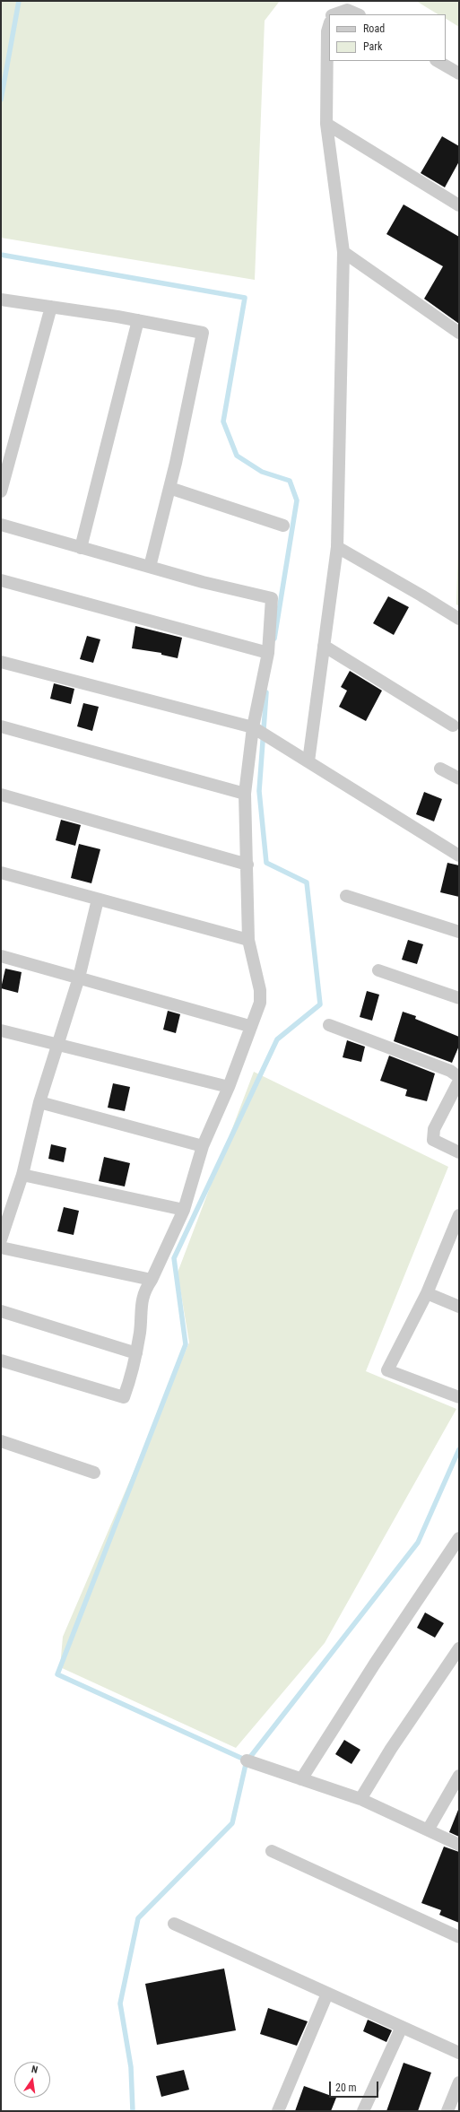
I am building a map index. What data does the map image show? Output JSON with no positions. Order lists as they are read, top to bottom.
{
  "legend": ["Road", "Park"],
  "scale_bar": "20 m",
  "north": "top"
}
